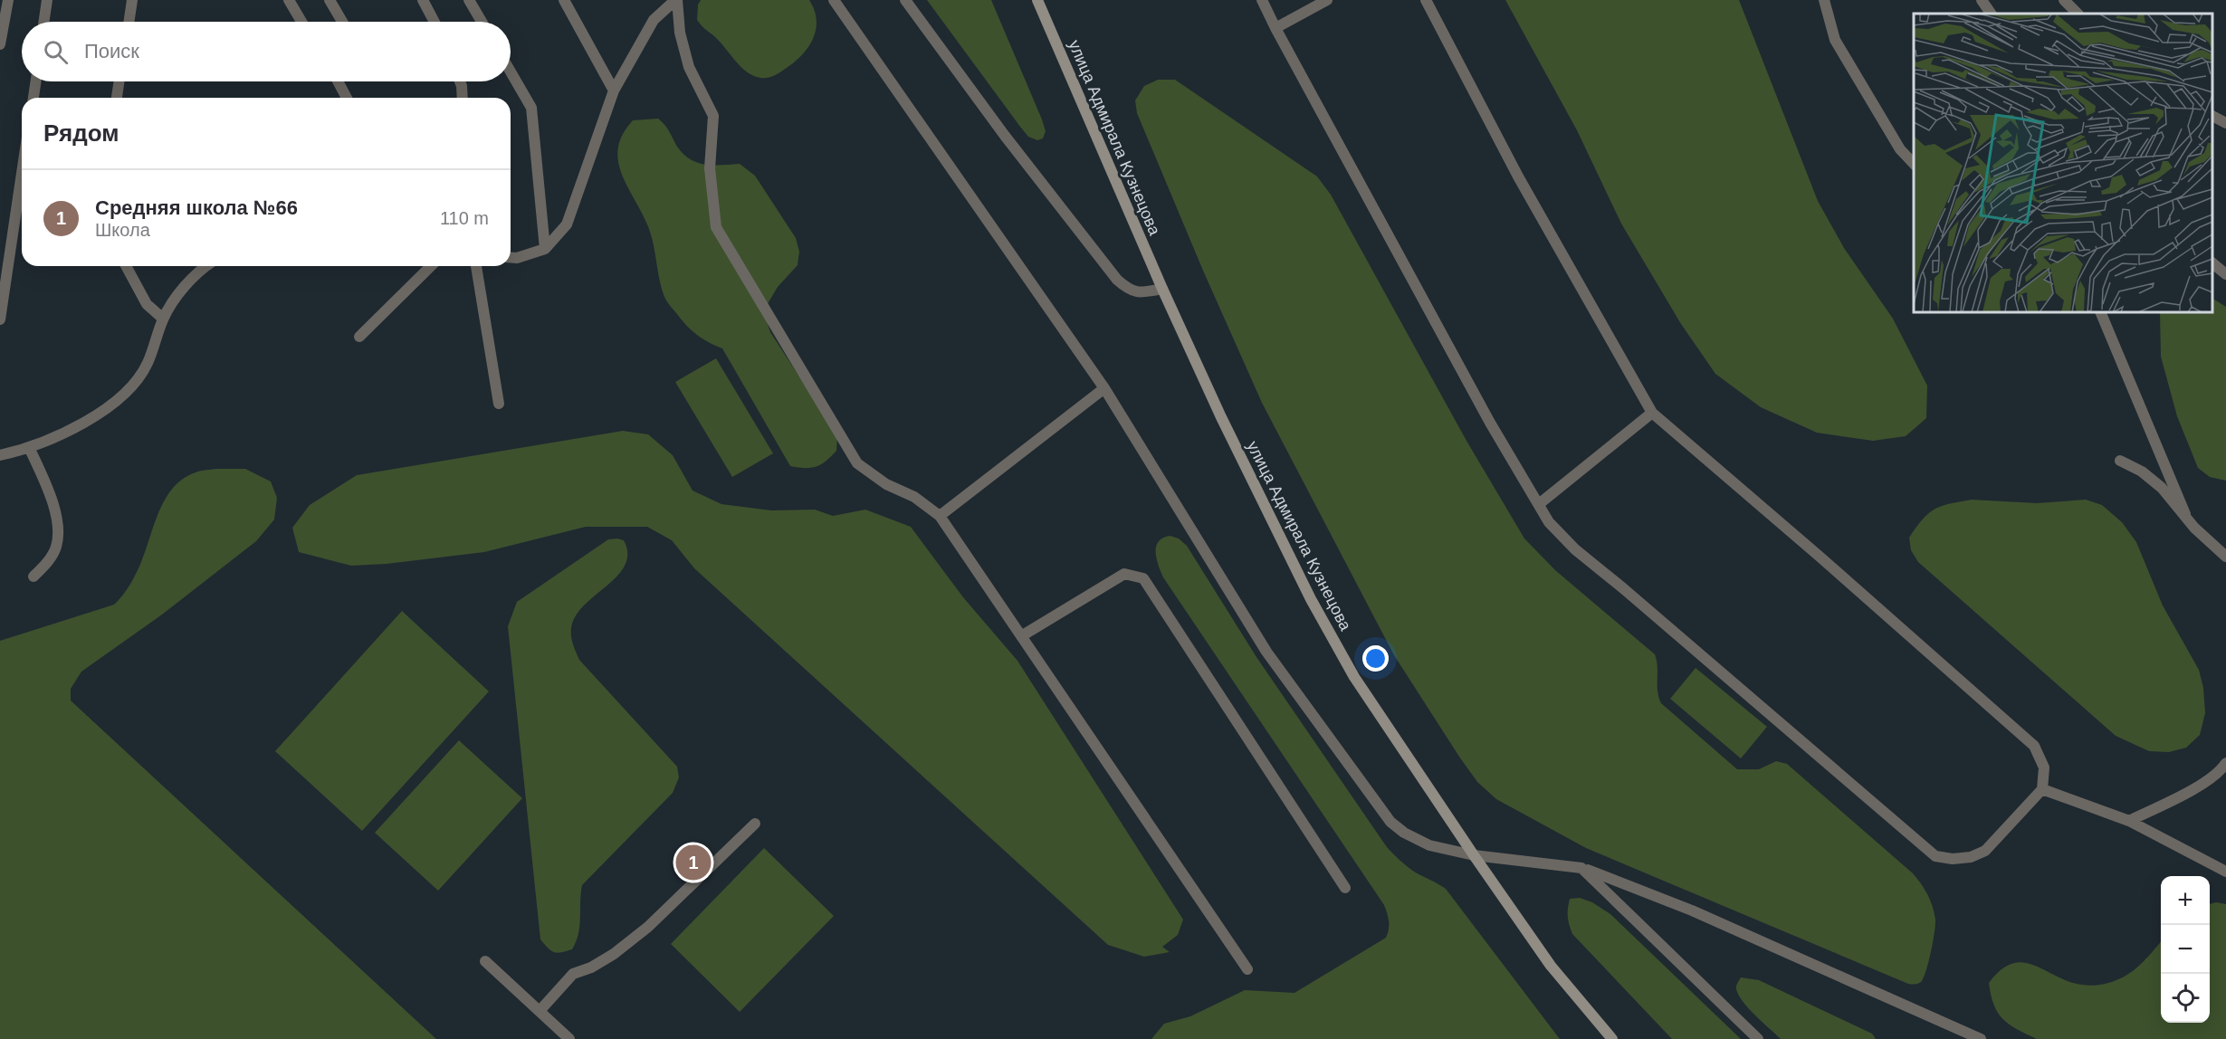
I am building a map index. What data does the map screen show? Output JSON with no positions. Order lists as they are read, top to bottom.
{
  "streets": {
    "main road": ["улица Адмирала Кузнецова"]
  },
  "page": {
    "search": "Поиск",
    "heading": "Рядом",
    "list": [
      {
        "mark": "1",
        "name": "Средняя школа №66",
        "note": "Школа",
        "value": "110 m"
      }
    ],
    "pins": "1",
    "map_buttons": ["+", "−"]
  }
}
